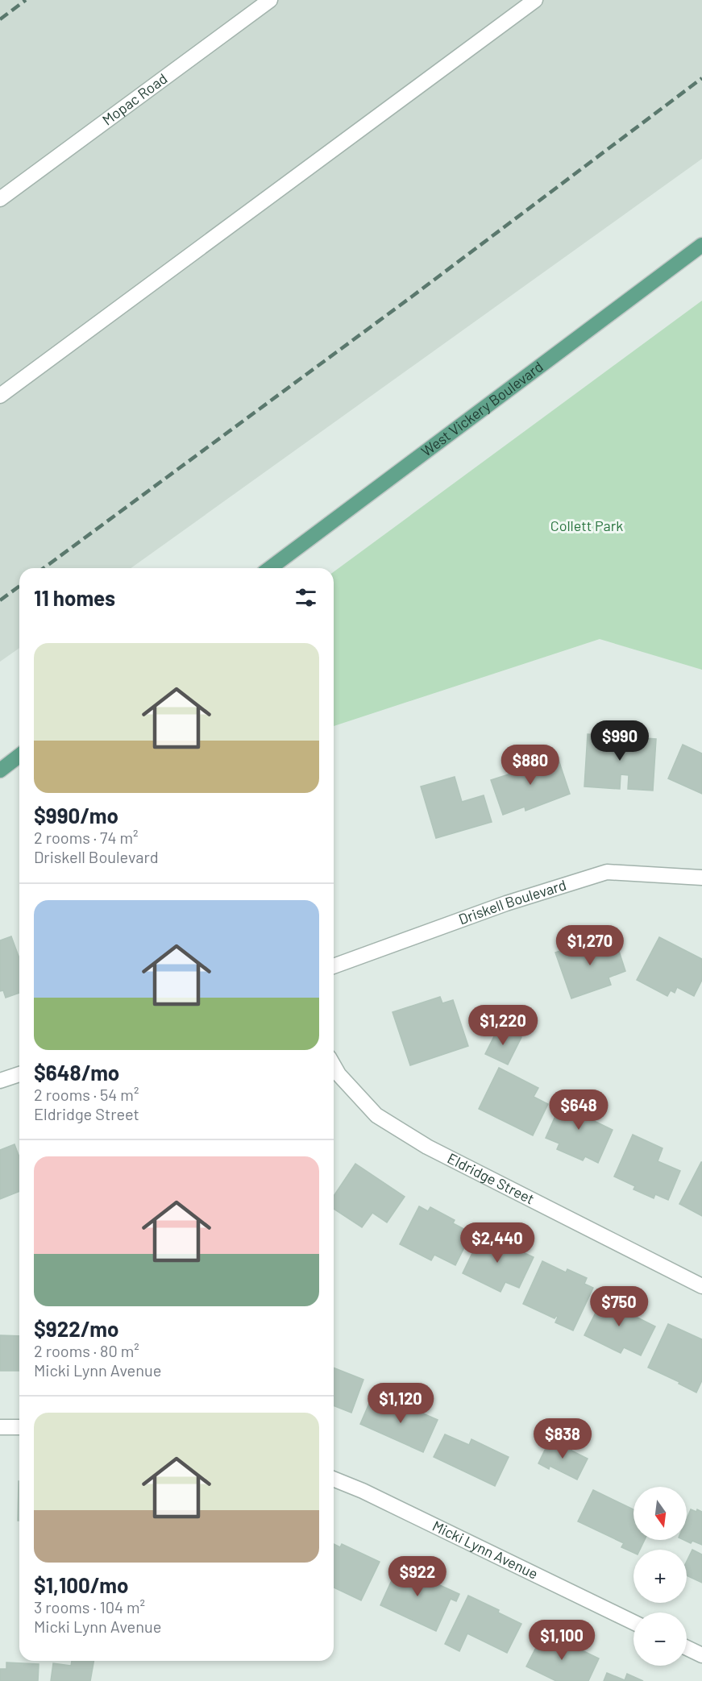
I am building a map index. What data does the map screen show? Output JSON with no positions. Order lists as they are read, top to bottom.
{
  "streets": {
    "main road": ["West Vickery Boulevard"],
    "street": [
      "Mopac Road",
      "Driskell Boulevard",
      "Eldridge Street",
      "Micki Lynn Avenue"
    ]
  },
  "parks": ["Collett Park"],
  "north": "bottom",
  "page": {
    "heading": "11 homes",
    "list": [
      {
        "name": "$990/mo",
        "note": "2 rooms · 74 m² · Driskell Boulevard"
      },
      {
        "name": "$648/mo",
        "note": "2 rooms · 54 m² · Eldridge Street"
      },
      {
        "name": "$922/mo",
        "note": "2 rooms · 80 m² · Micki Lynn Avenue"
      },
      {
        "name": "$1,100/mo",
        "note": "3 rooms · 104 m² · Micki Lynn Avenue"
      }
    ],
    "price": [
      "$990",
      "$880",
      "$1,270",
      "$1,220",
      "$648",
      "$2,440",
      "$750",
      "$1,120",
      "$838",
      "$922",
      "$1,100"
    ],
    "map_buttons": ["+", "−"]
  }
}
